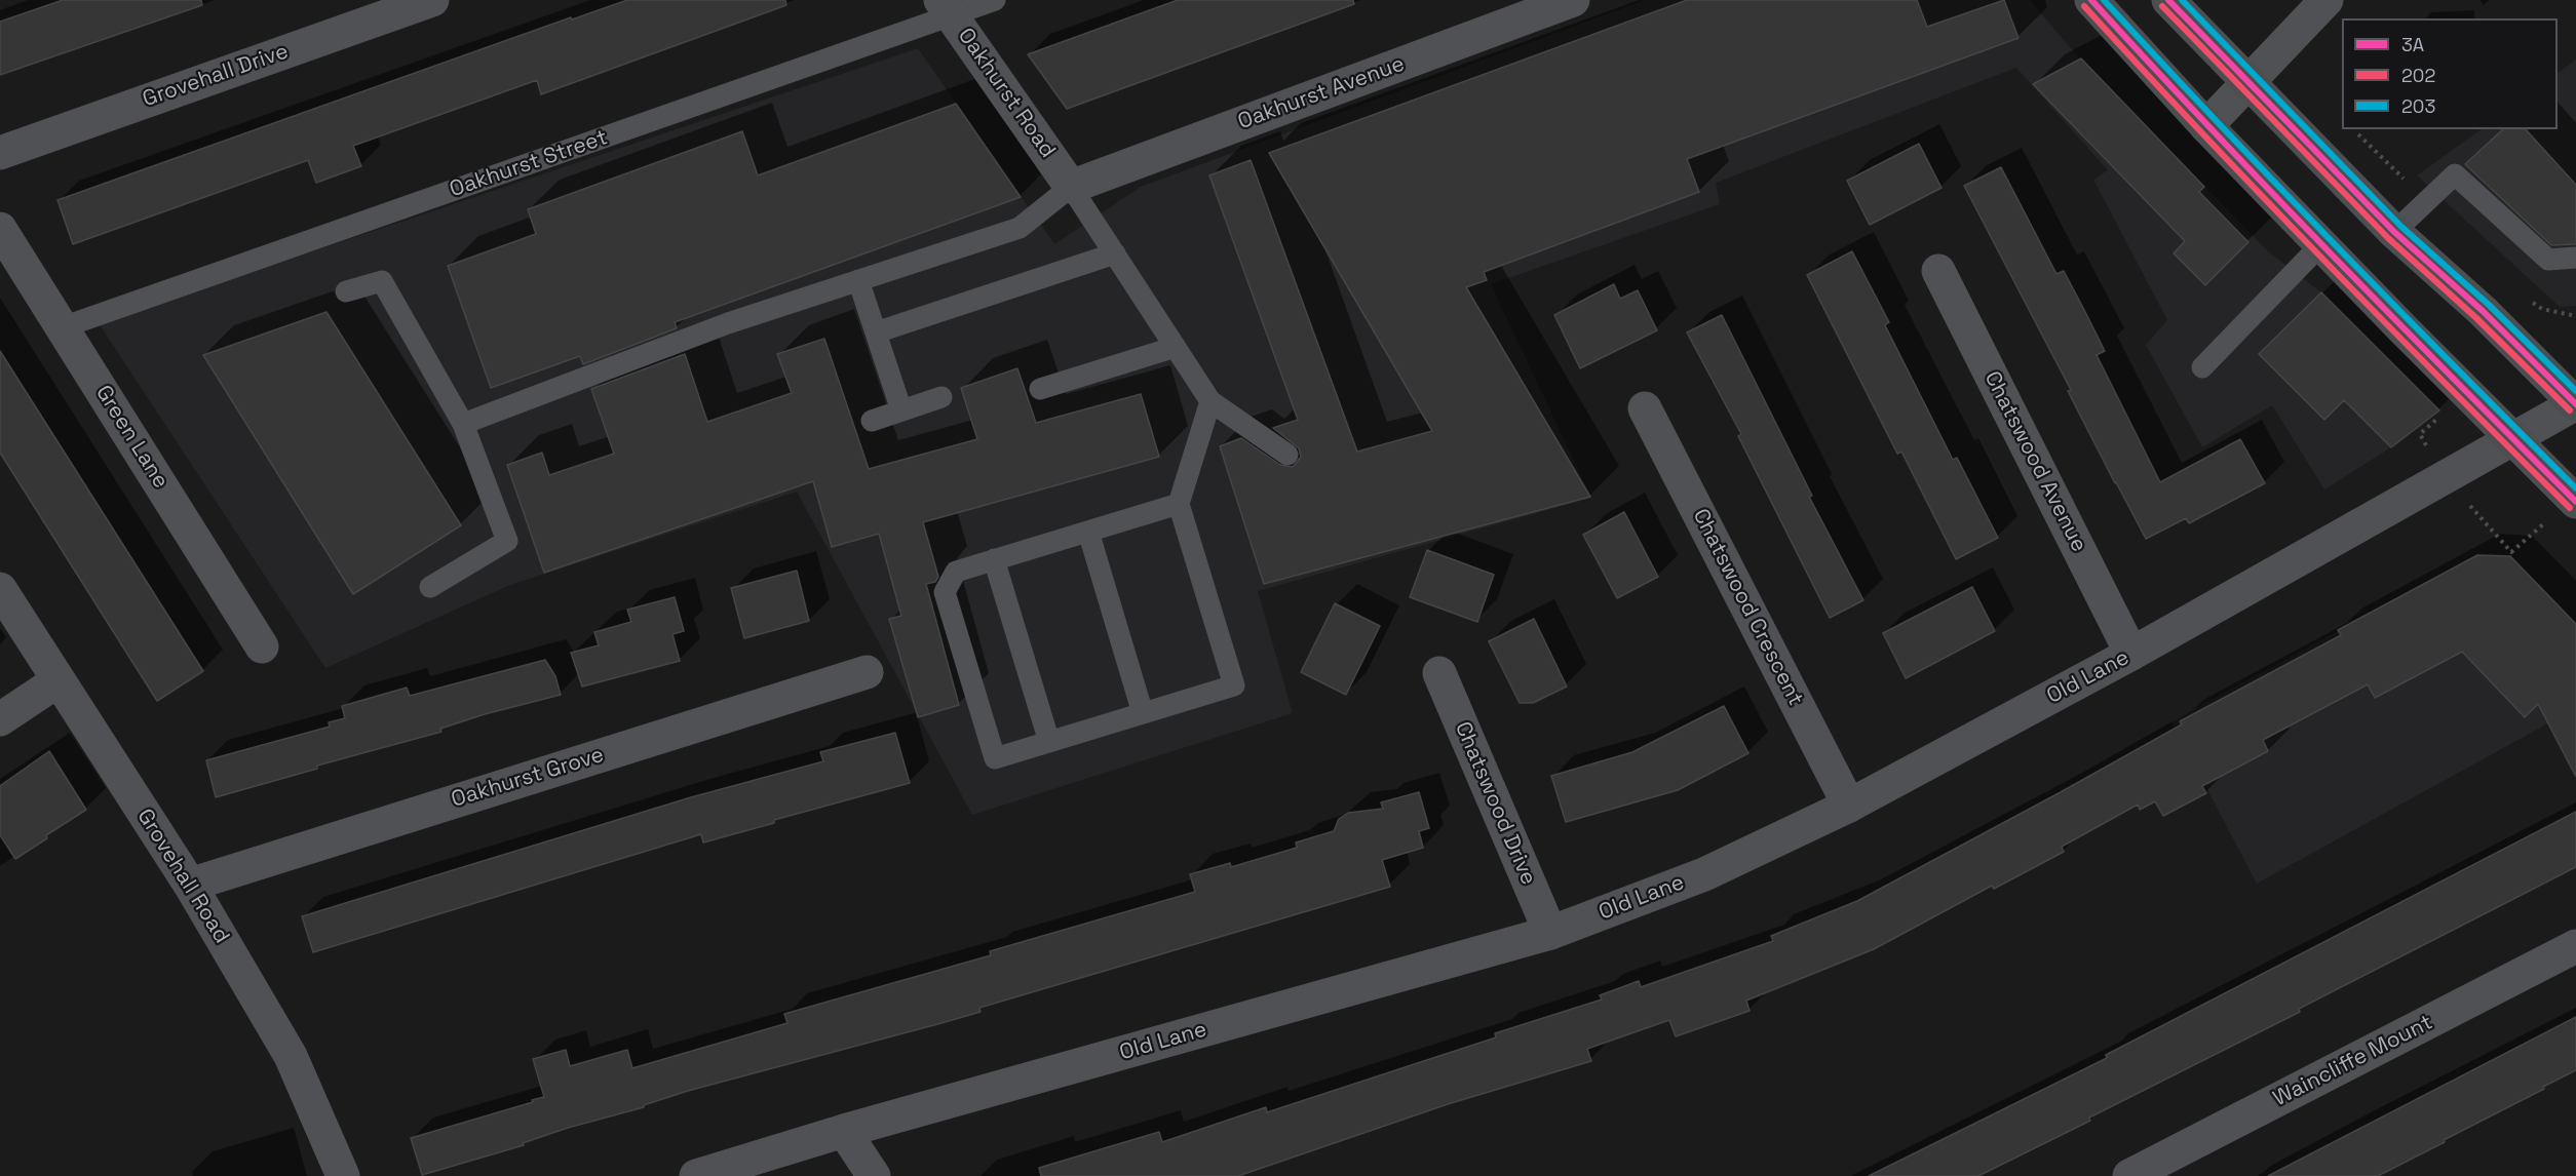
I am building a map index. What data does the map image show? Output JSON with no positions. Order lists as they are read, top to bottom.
{
  "streets": {
    "street": [
      "Grovehall Drive",
      "Oakhurst Road",
      "Oakhurst Avenue",
      "Green Lane",
      "Chatswood Avenue",
      "Chatswood Crescent",
      "Old Lane",
      "Oakhurst Grove",
      "Chatswood Drive",
      "Grovehall Road",
      "Waincliffe Mount"
    ],
    "lane": ["Oakhurst Street"]
  },
  "crossings": [
    ["Oakhurst Road", "Oakhurst Avenue"],
    ["Oakhurst Road", "Oakhurst Street"],
    ["Oakhurst Street", "Green Lane"],
    ["Chatswood Avenue", "Old Lane"],
    ["Chatswood Crescent", "Old Lane"],
    ["Old Lane", "Chatswood Drive"],
    ["Oakhurst Grove", "Grovehall Road"]
  ],
  "lines": ["transit line 3A", "transit line 203", "transit line 202"],
  "legend": ["3A", "202", "203"]
}
